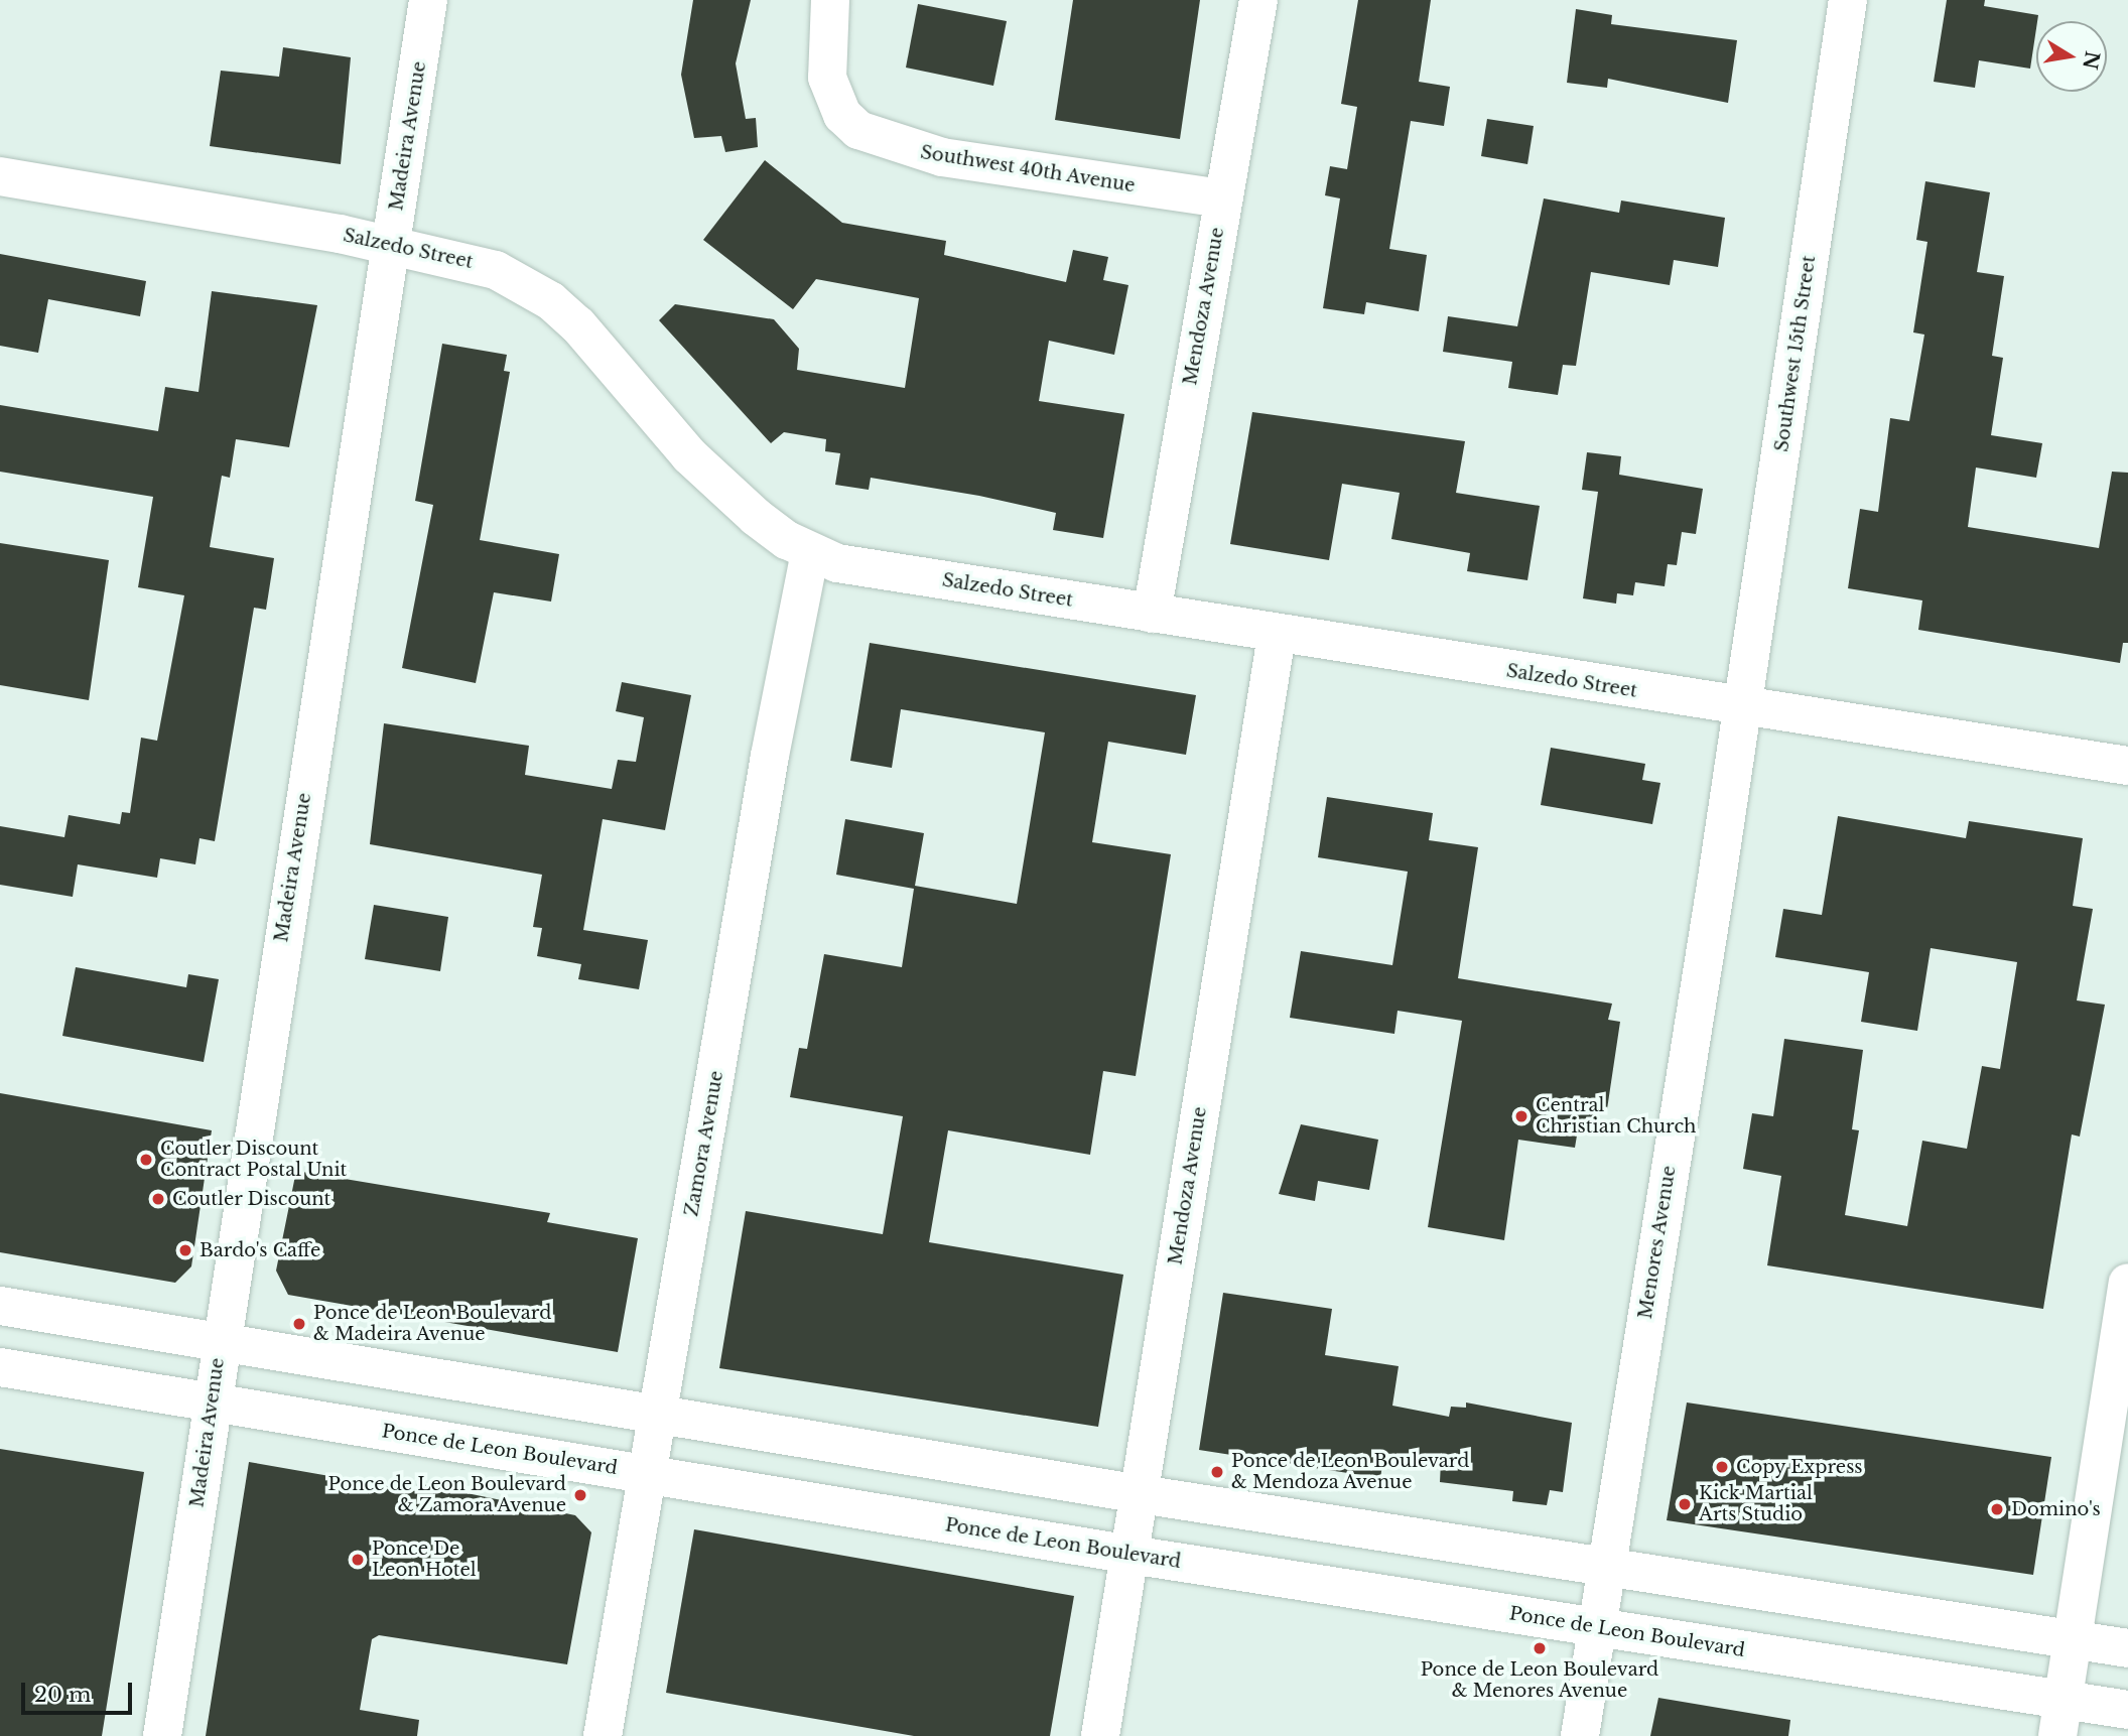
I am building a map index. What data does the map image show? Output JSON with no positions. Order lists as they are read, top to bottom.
{
  "streets": {
    "street": [
      "Madeira Avenue",
      "Southwest 40th Avenue",
      "Salzedo Street",
      "Mendoza Avenue",
      "Southwest 15th Street",
      "Zamora Avenue",
      "Menores Avenue",
      "Ponce de Leon Boulevard"
    ]
  },
  "crossings": [
    ["Madeira Avenue", "Salzedo Street"],
    ["Madeira Avenue", "Ponce de Leon Boulevard"],
    ["Southwest 40th Avenue", "Mendoza Avenue"],
    ["Salzedo Street", "Mendoza Avenue"],
    ["Salzedo Street", "Southwest 15th Street"],
    ["Salzedo Street", "Zamora Avenue"],
    ["Salzedo Street", "Menores Avenue"],
    ["Mendoza Avenue", "Ponce de Leon Boulevard"],
    ["Southwest 15th Street", "Menores Avenue"],
    ["Zamora Avenue", "Ponce de Leon Boulevard"],
    ["Menores Avenue", "Ponce de Leon Boulevard"]
  ],
  "places": [
    "Central Christian Church",
    "Coutler Discount Contract Postal Unit",
    "Coutler Discount",
    "Bardo's Caffe",
    "Ponce de Leon Boulevard & Madeira Avenue",
    "Copy Express",
    "Ponce de Leon Boulevard & Mendoza Avenue",
    "Ponce de Leon Boulevard & Zamora Avenue",
    "Kick Martial Arts Studio",
    "Domino's",
    "Ponce De Leon Hotel",
    "Ponce de Leon Boulevard & Menores Avenue"
  ],
  "scale_bar": "20 m",
  "north": "right"
}
